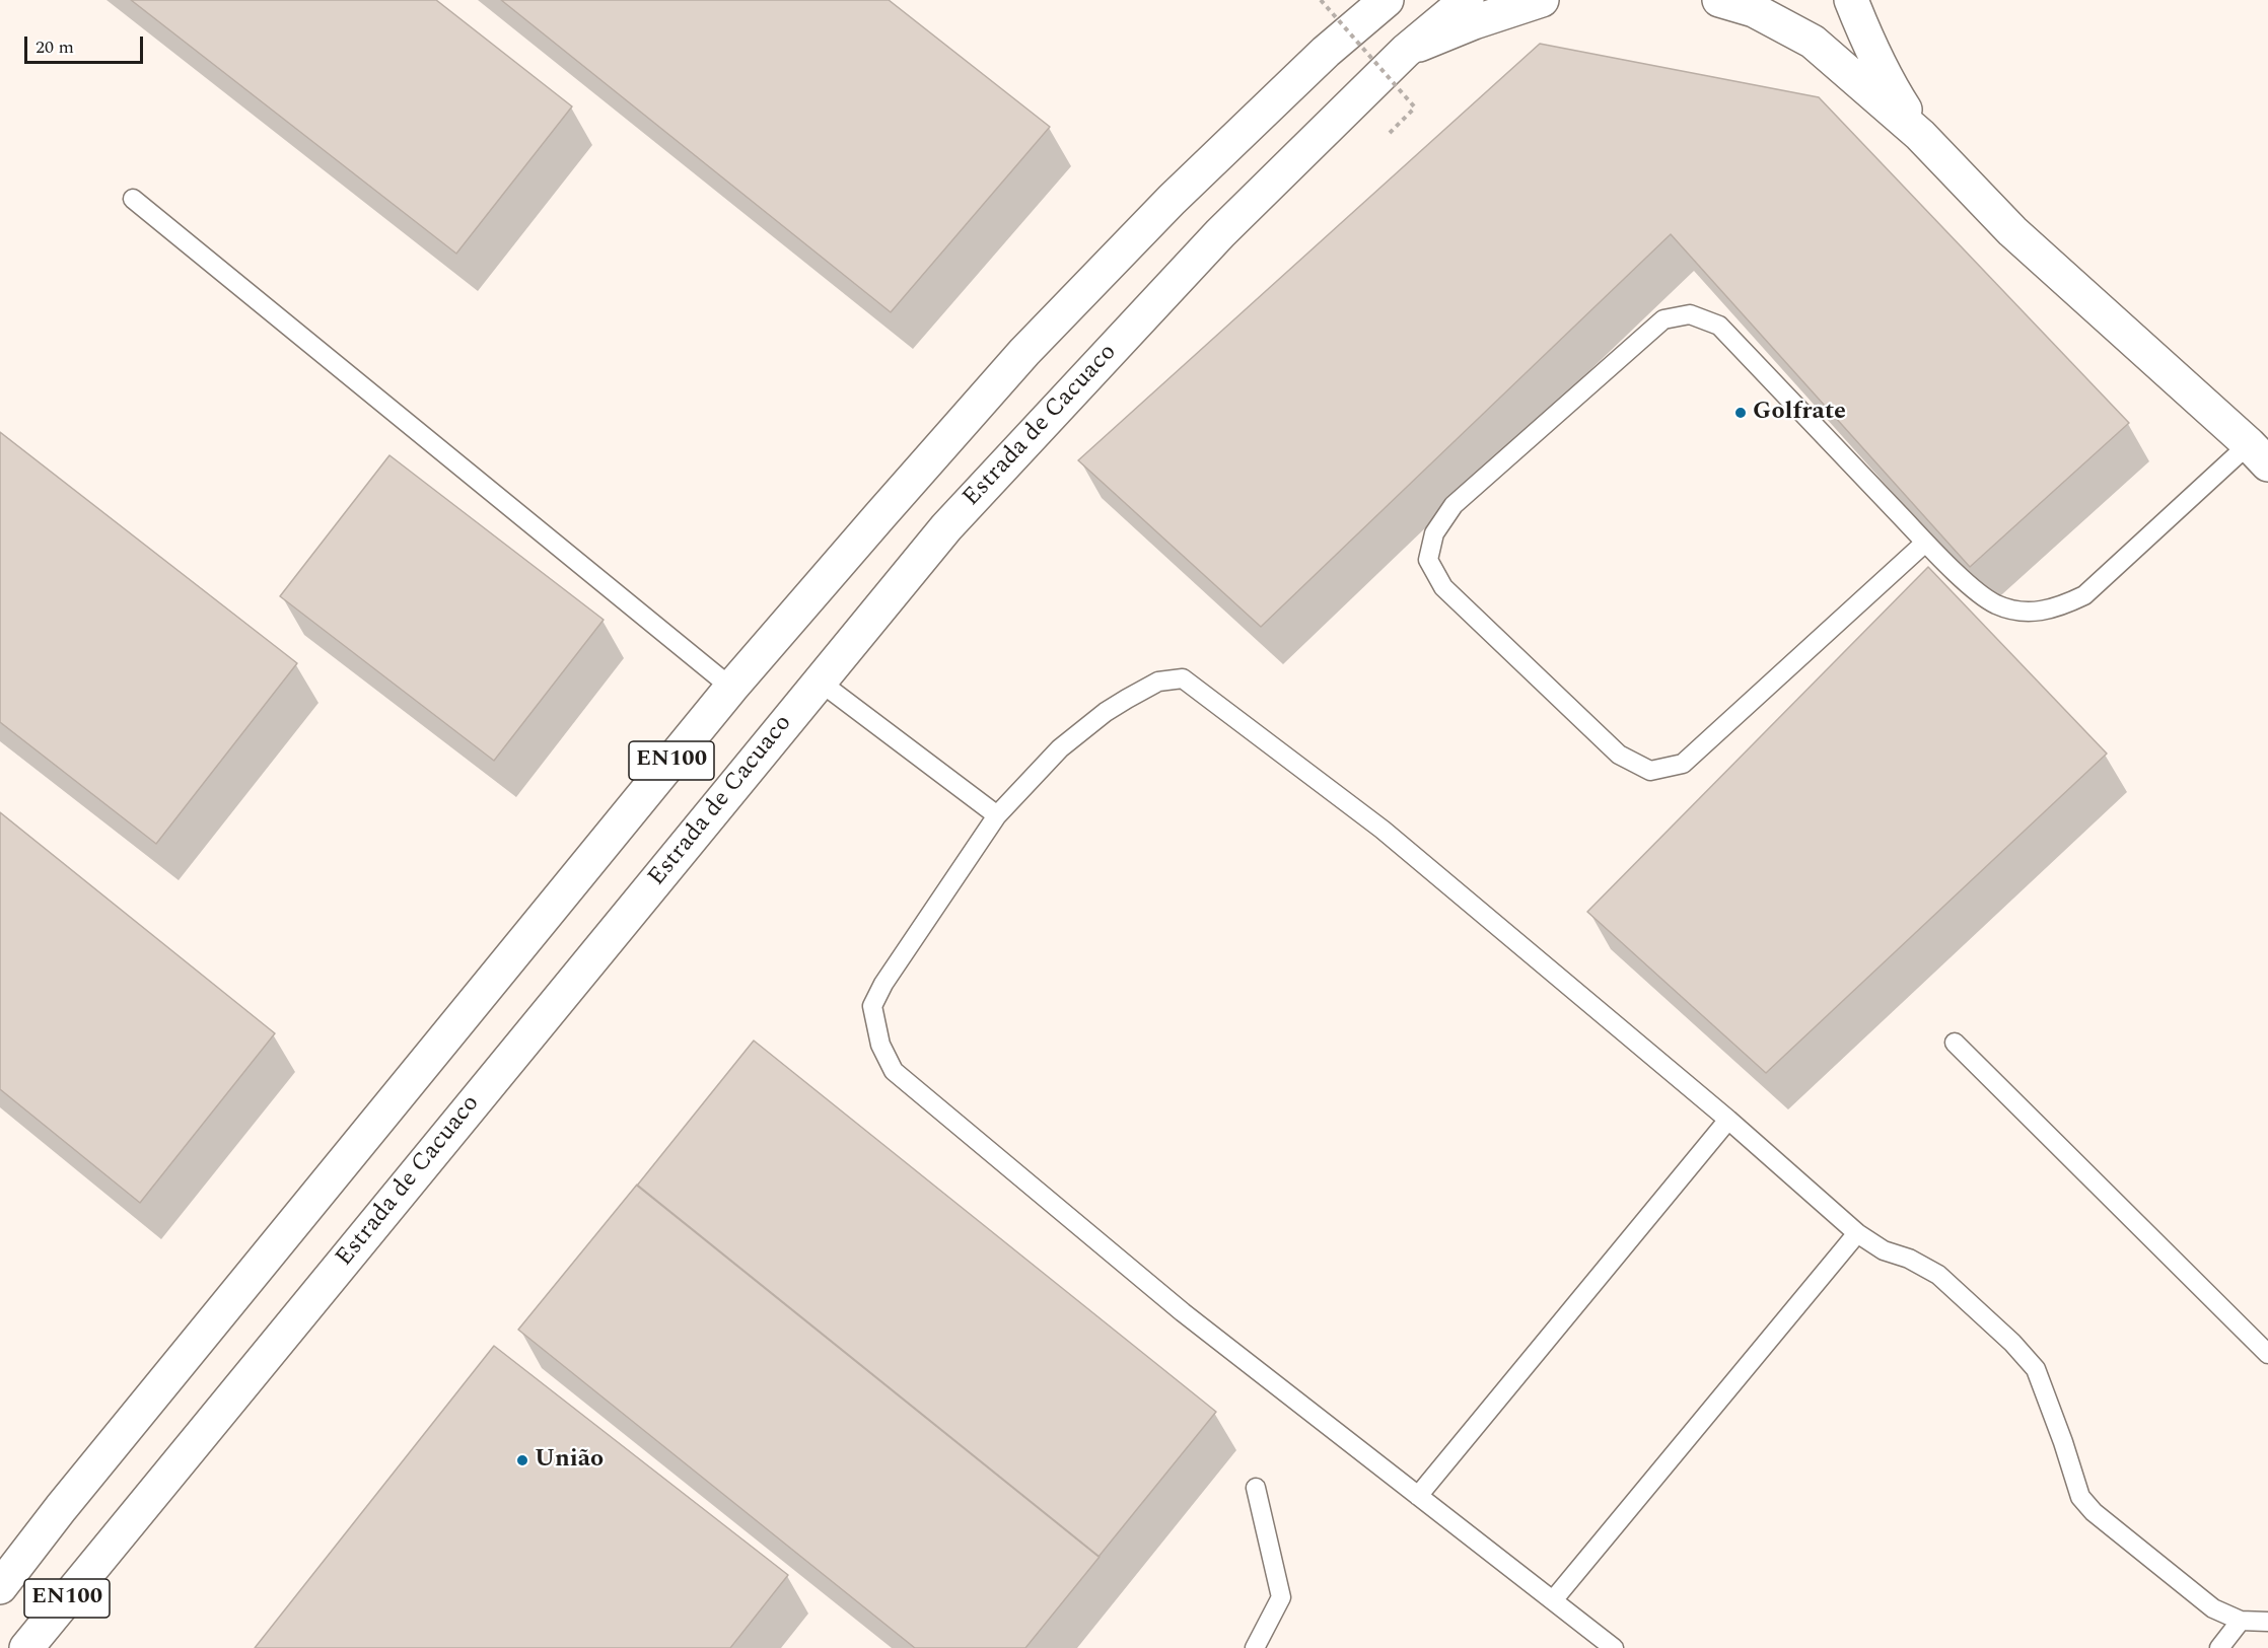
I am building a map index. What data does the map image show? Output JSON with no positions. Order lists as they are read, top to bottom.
{
  "streets": {
    "main road": ["Estrada de Cacuaco", "EN100"]
  },
  "places": ["Golfrate", "União"],
  "scale_bar": "20 m"
}
